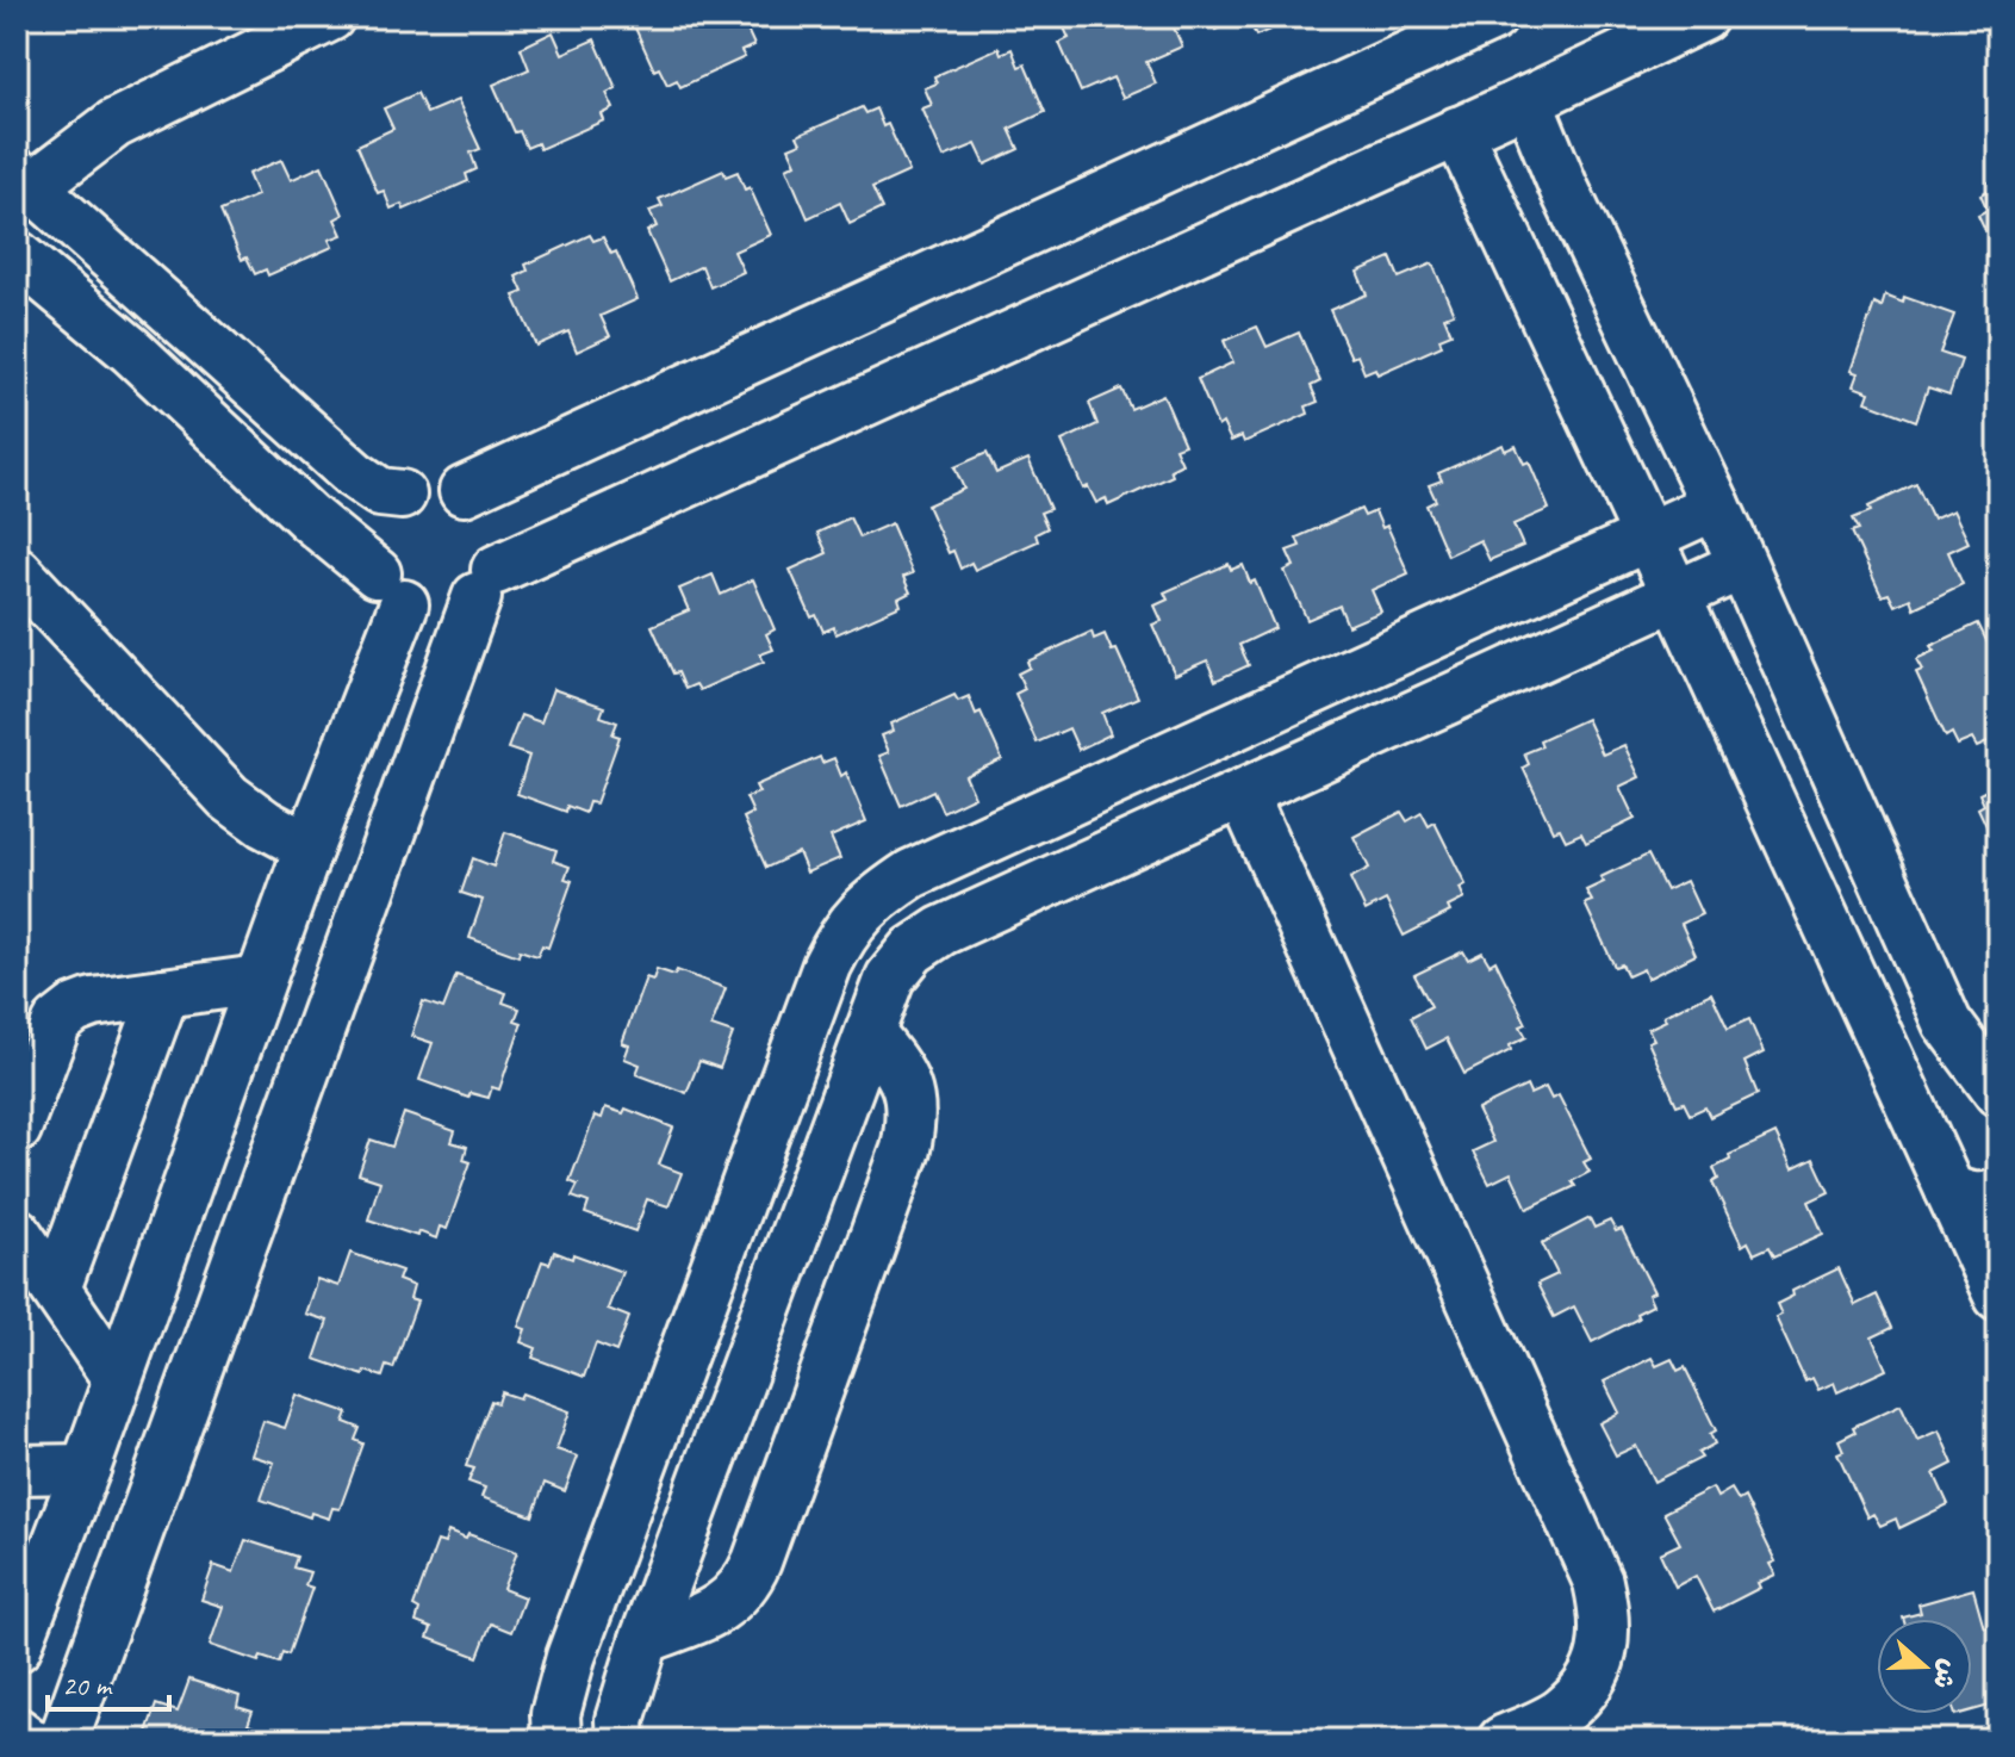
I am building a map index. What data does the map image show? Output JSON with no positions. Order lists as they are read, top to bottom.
{
  "scale_bar": "20 m",
  "north": "right"
}
